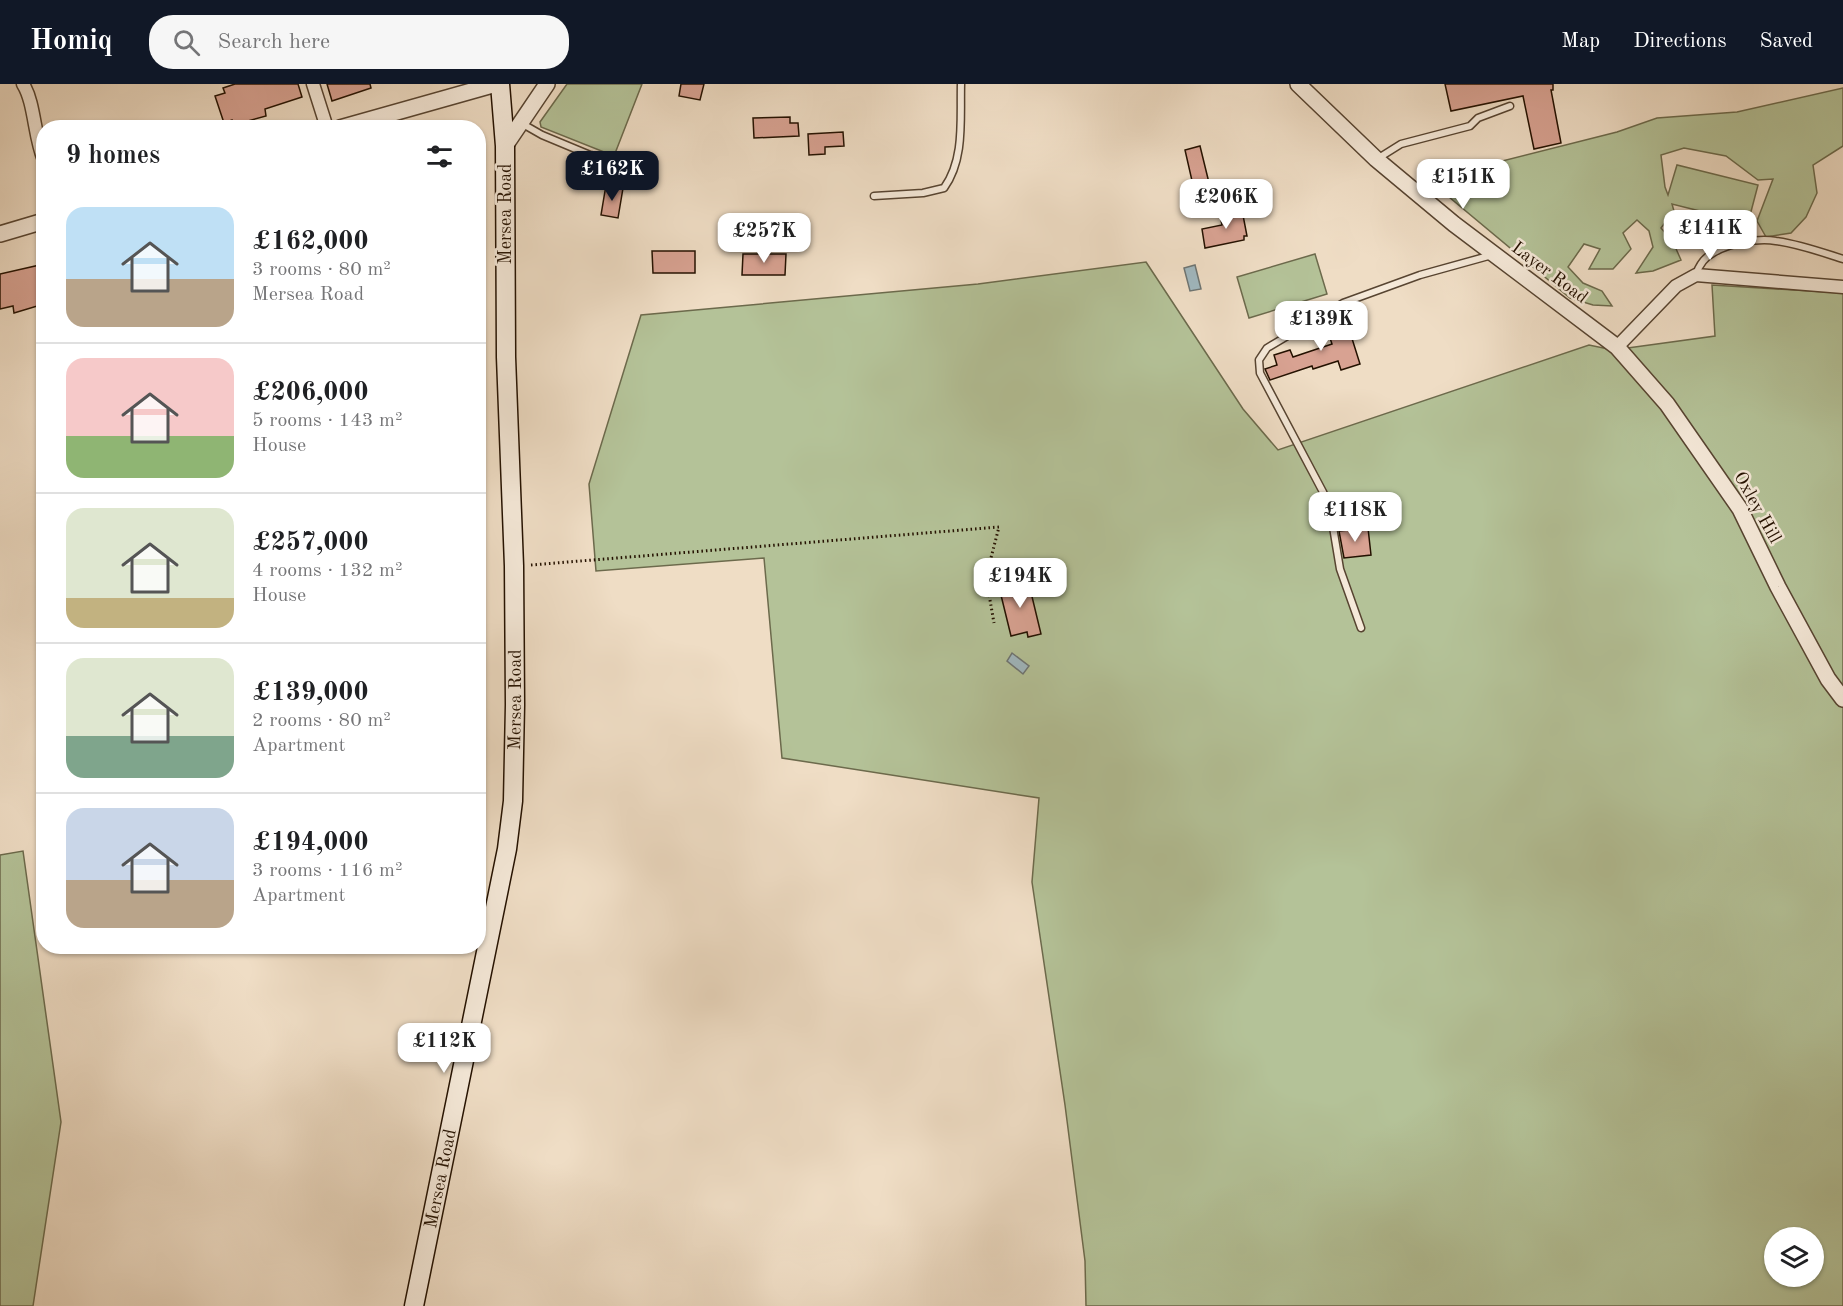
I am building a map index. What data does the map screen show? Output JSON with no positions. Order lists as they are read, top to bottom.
{
  "streets": {
    "main road": ["Mersea Road"],
    "street": ["Layer Road", "Oxley Hill"]
  },
  "crossings": [
    ["Layer Road", "Oxley Hill"]
  ],
  "page": {
    "header": "Homiq",
    "search": "Search here",
    "nav": ["Map", "Directions", "Saved"],
    "heading": "9 homes",
    "price": [
      "£162K",
      "£151K",
      "£206K",
      "£141K",
      "£257K",
      "£139K",
      "£118K",
      "£194K",
      "£112K"
    ],
    "list": [
      {
        "name": "£162,000",
        "note": "3 rooms · 80 m² · Mersea Road"
      },
      {
        "name": "£206,000",
        "note": "5 rooms · 143 m² · House"
      },
      {
        "name": "£257,000",
        "note": "4 rooms · 132 m² · House"
      },
      {
        "name": "£139,000",
        "note": "2 rooms · 80 m² · Apartment"
      },
      {
        "name": "£194,000",
        "note": "3 rooms · 116 m² · Apartment"
      }
    ]
  }
}
